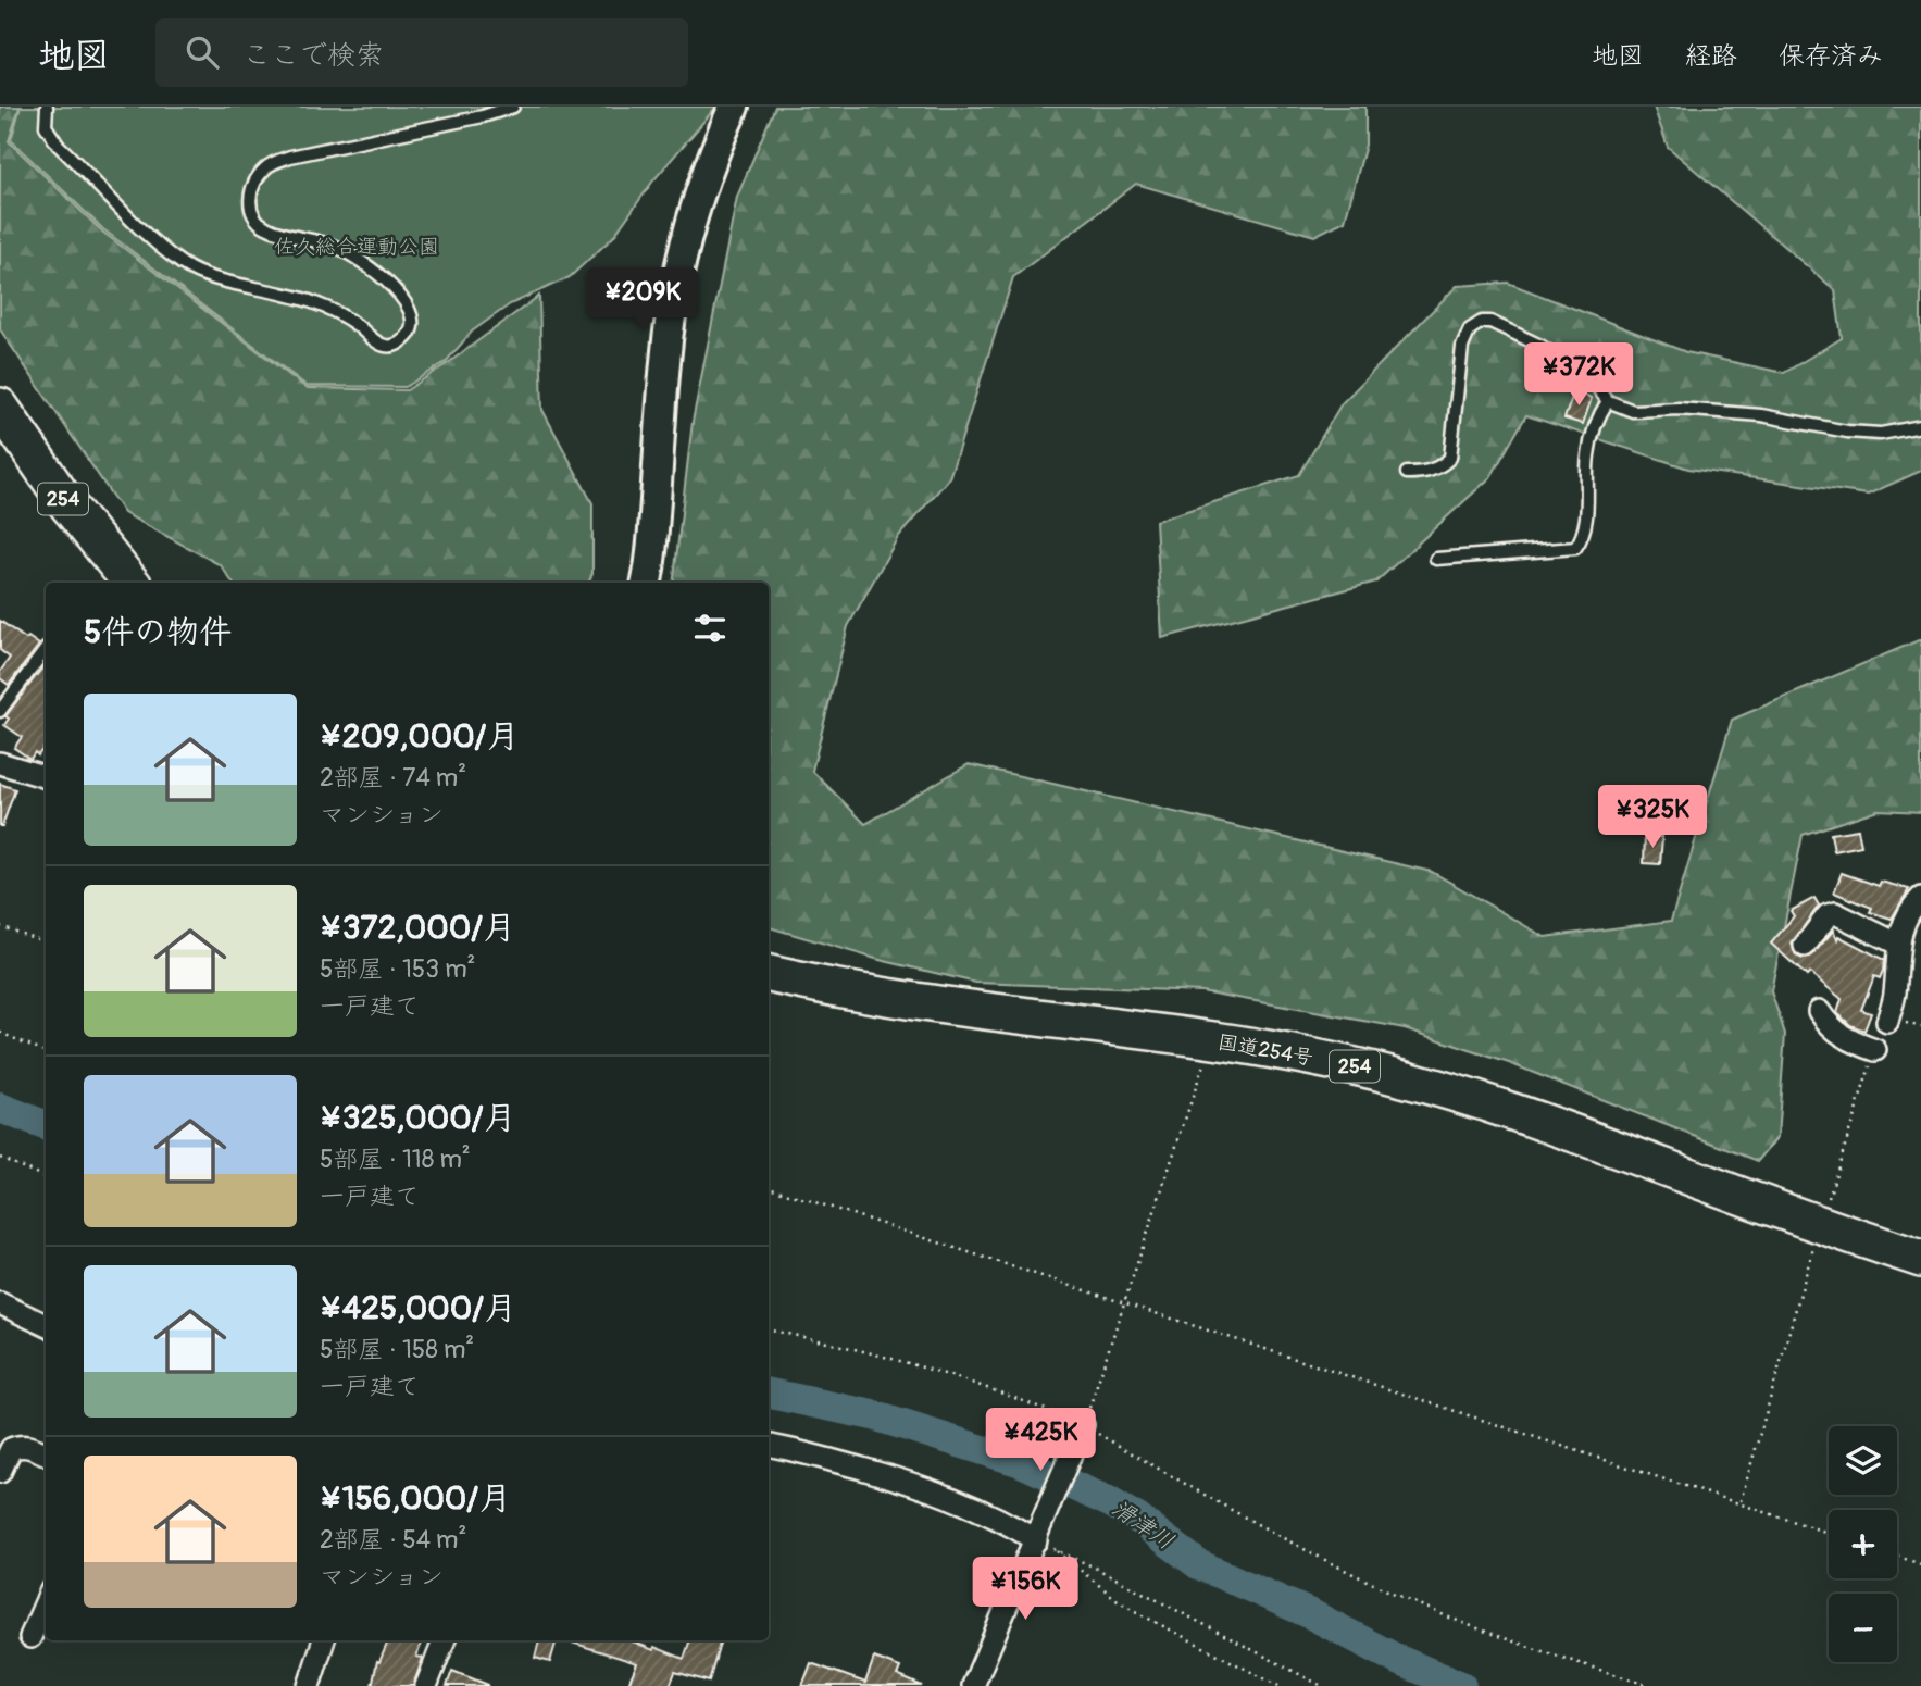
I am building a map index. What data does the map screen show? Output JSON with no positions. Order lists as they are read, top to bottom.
{
  "streets": {
    "highway": ["254", "国道254号"]
  },
  "water": ["滑津川"],
  "parks": ["佐久総合運動公園"],
  "page": {
    "header": "地図",
    "search": "ここで検索",
    "nav": ["地図", "経路", "保存済み"],
    "price": [
      "¥209K",
      "¥372K",
      "¥325K",
      "¥425K",
      "¥156K"
    ],
    "heading": "5件の物件",
    "list": [
      {
        "name": "¥209,000/月",
        "note": "2部屋 · 74 m² · マンション"
      },
      {
        "name": "¥372,000/月",
        "note": "5部屋 · 153 m² · 一戸建て"
      },
      {
        "name": "¥325,000/月",
        "note": "5部屋 · 118 m² · 一戸建て"
      },
      {
        "name": "¥425,000/月",
        "note": "5部屋 · 158 m² · 一戸建て"
      },
      {
        "name": "¥156,000/月",
        "note": "2部屋 · 54 m² · マンション"
      }
    ],
    "map_buttons": ["+", "−"]
  }
}
